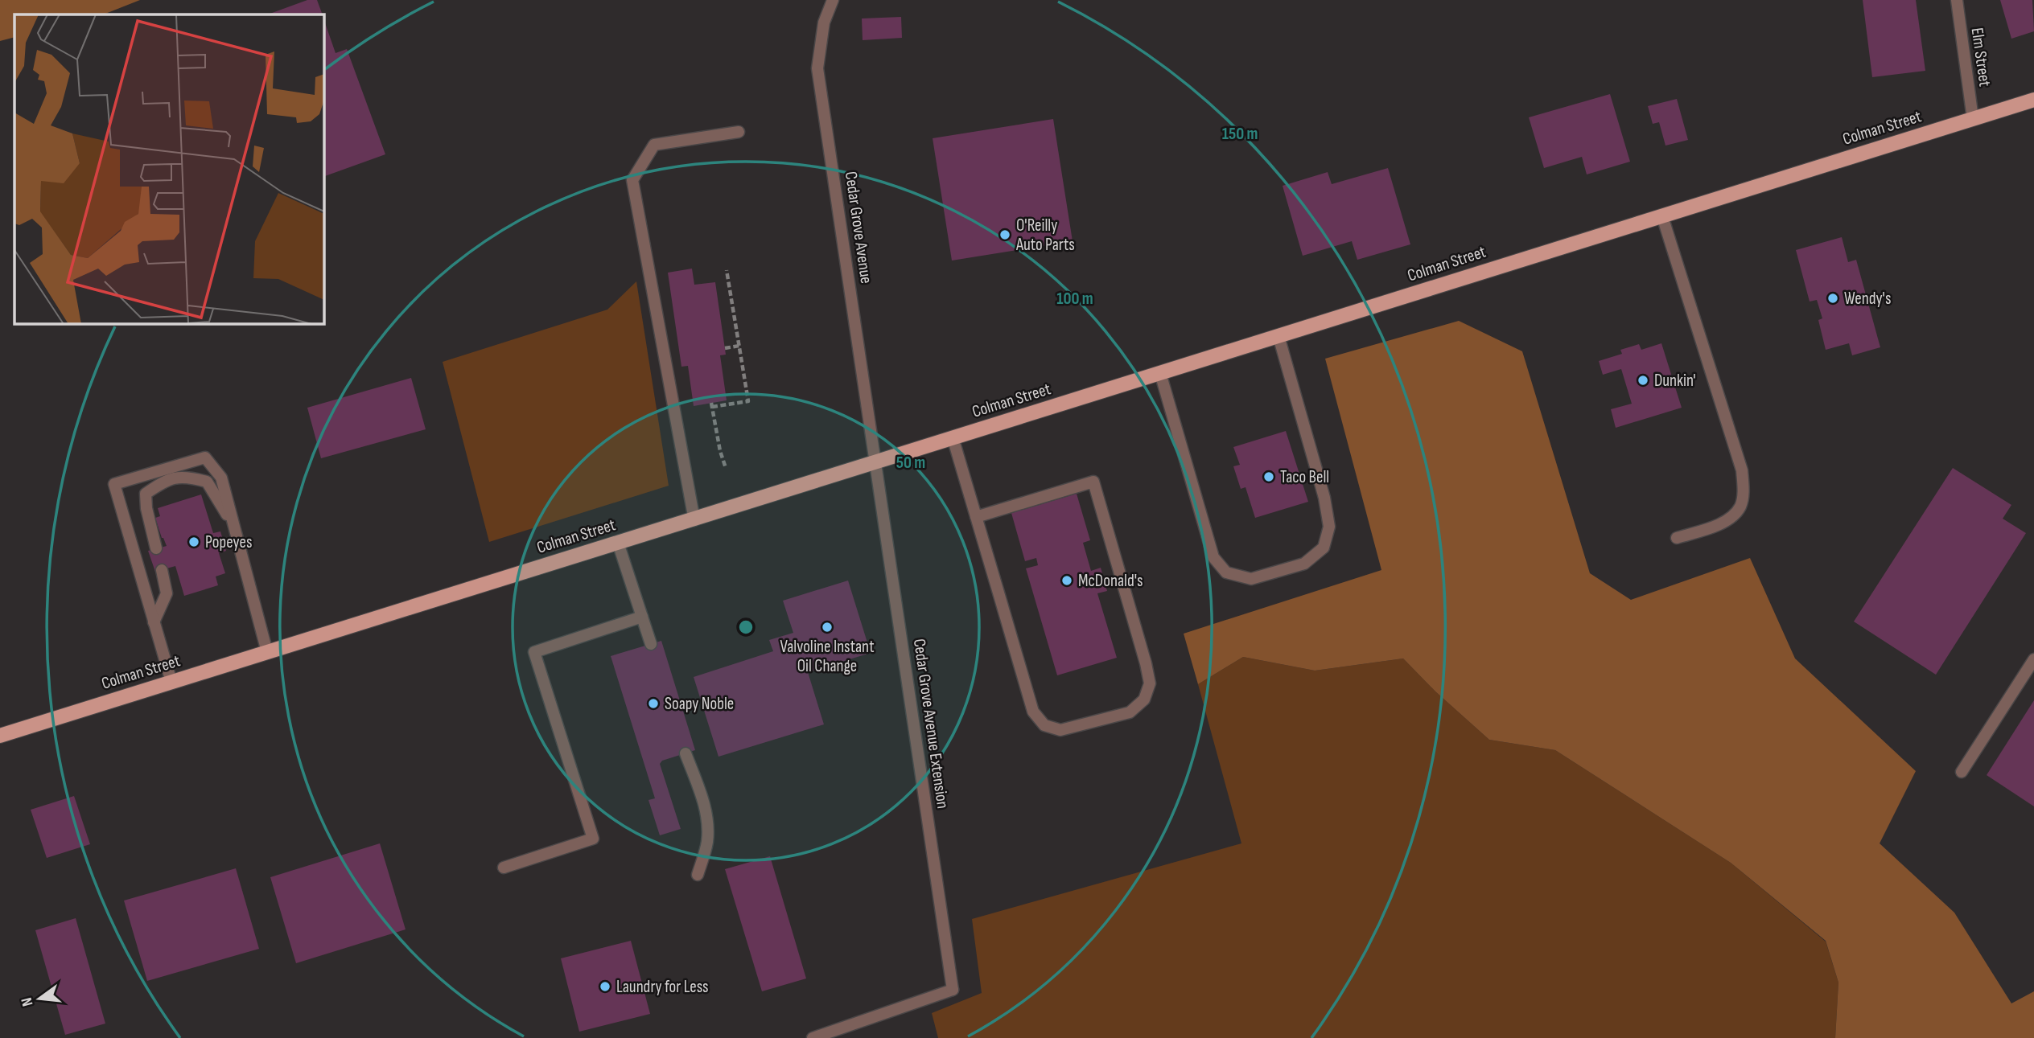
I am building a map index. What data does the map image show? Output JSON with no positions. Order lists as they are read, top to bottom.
{
  "streets": {
    "main road": ["Colman Street"],
    "street": ["Elm Street", "Cedar Grove Avenue", "Cedar Grove Avenue Extension"]
  },
  "crossings": [
    ["Elm Street", "Colman Street"],
    ["Colman Street", "Cedar Grove Avenue"],
    ["Colman Street", "Cedar Grove Avenue Extension"],
    ["Cedar Grove Avenue", "Cedar Grove Avenue Extension"]
  ],
  "places": [
    "O'Reilly Auto Parts",
    "Wendy's",
    "Dunkin'",
    "Taco Bell",
    "Popeyes",
    "McDonald's",
    "Valvoline Instant Oil Change",
    "Soapy Noble",
    "Laundry for Less"
  ],
  "north": "left",
  "rings": ["150 m", "100 m", "50 m"]
}
